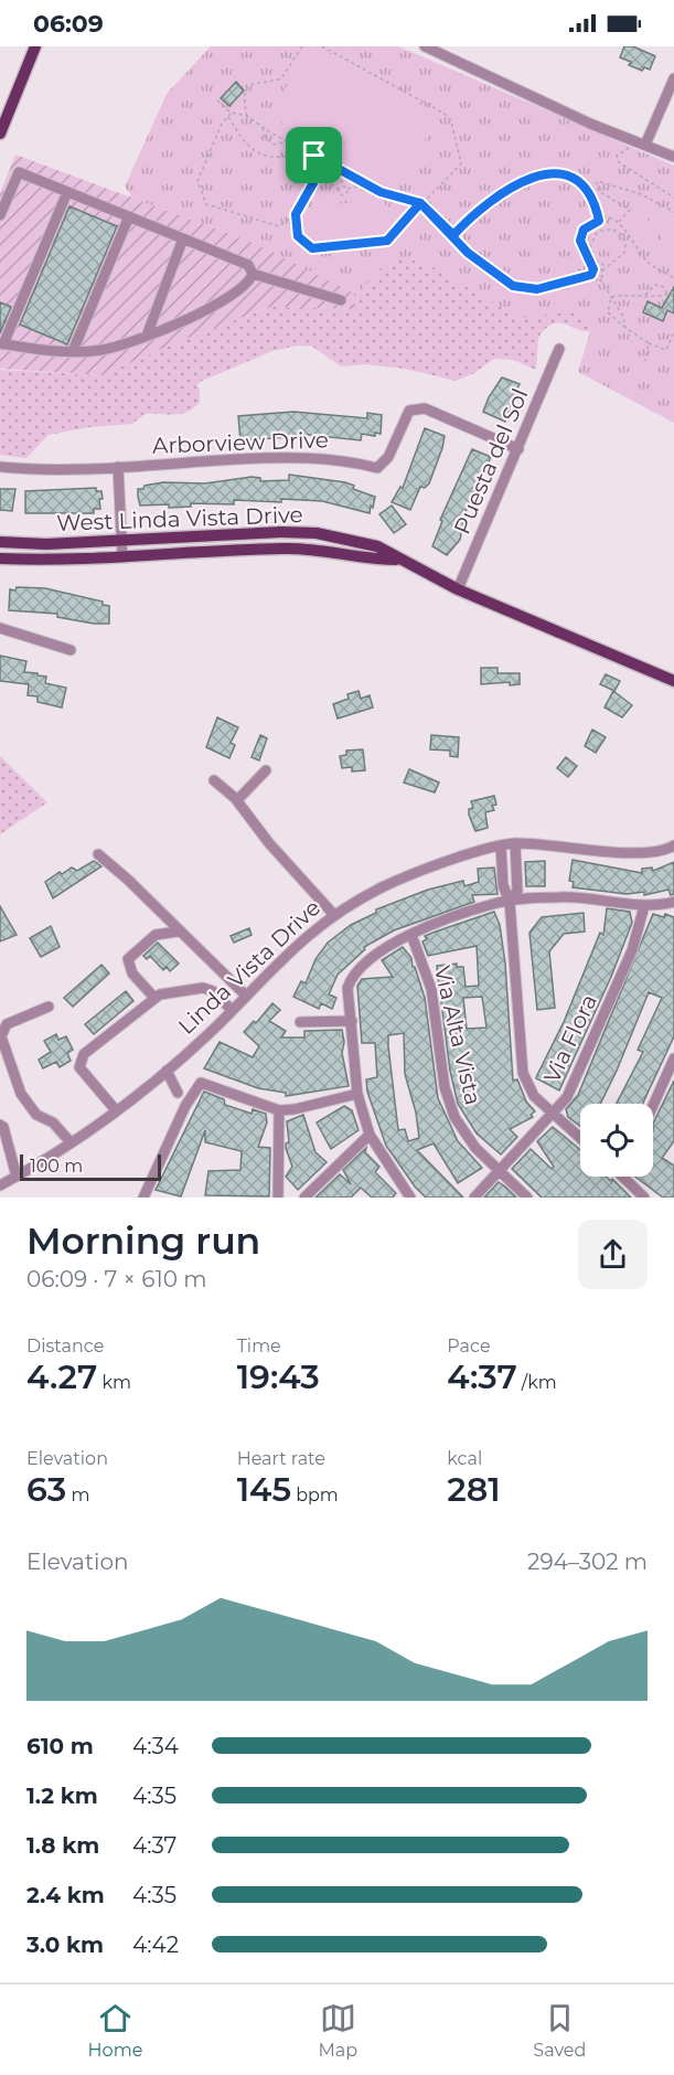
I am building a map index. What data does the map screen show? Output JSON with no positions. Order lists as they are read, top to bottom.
{
  "streets": {
    "main road": ["West Linda Vista Drive"],
    "street": [
      "Arborview Drive",
      "Puesta del Sol",
      "Linda Vista Drive",
      "Via Alta Vista",
      "Via Flora"
    ]
  },
  "crossings": [
    ["Arborview Drive", "Puesta del Sol"],
    ["Puesta del Sol", "West Linda Vista Drive"],
    ["Via Alta Vista", "Via Flora"]
  ],
  "scale_bar": "100 m",
  "page": {
    "status": "06:09",
    "scale": "100 m",
    "heading": ["Morning run", "06:09 · 7 × 610 m"],
    "stats": [
      ["Distance", "4.27 km"],
      ["Time", "19:43"],
      ["Pace", "4:37 /km"],
      ["Elevation", "63 m"],
      ["Heart rate", "145 bpm"],
      ["kcal", "281"]
    ],
    "chart": ["Elevation", "294–302 m"],
    "list": [
      {
        "name": "610 m",
        "note": "4:34"
      },
      {
        "name": "1.2 km",
        "note": "4:35"
      },
      {
        "name": "1.8 km",
        "note": "4:37"
      },
      {
        "name": "2.4 km",
        "note": "4:35"
      },
      {
        "name": "3.0 km",
        "note": "4:42"
      }
    ],
    "tabs": ["Home", "Map", "Saved"]
  }
}
